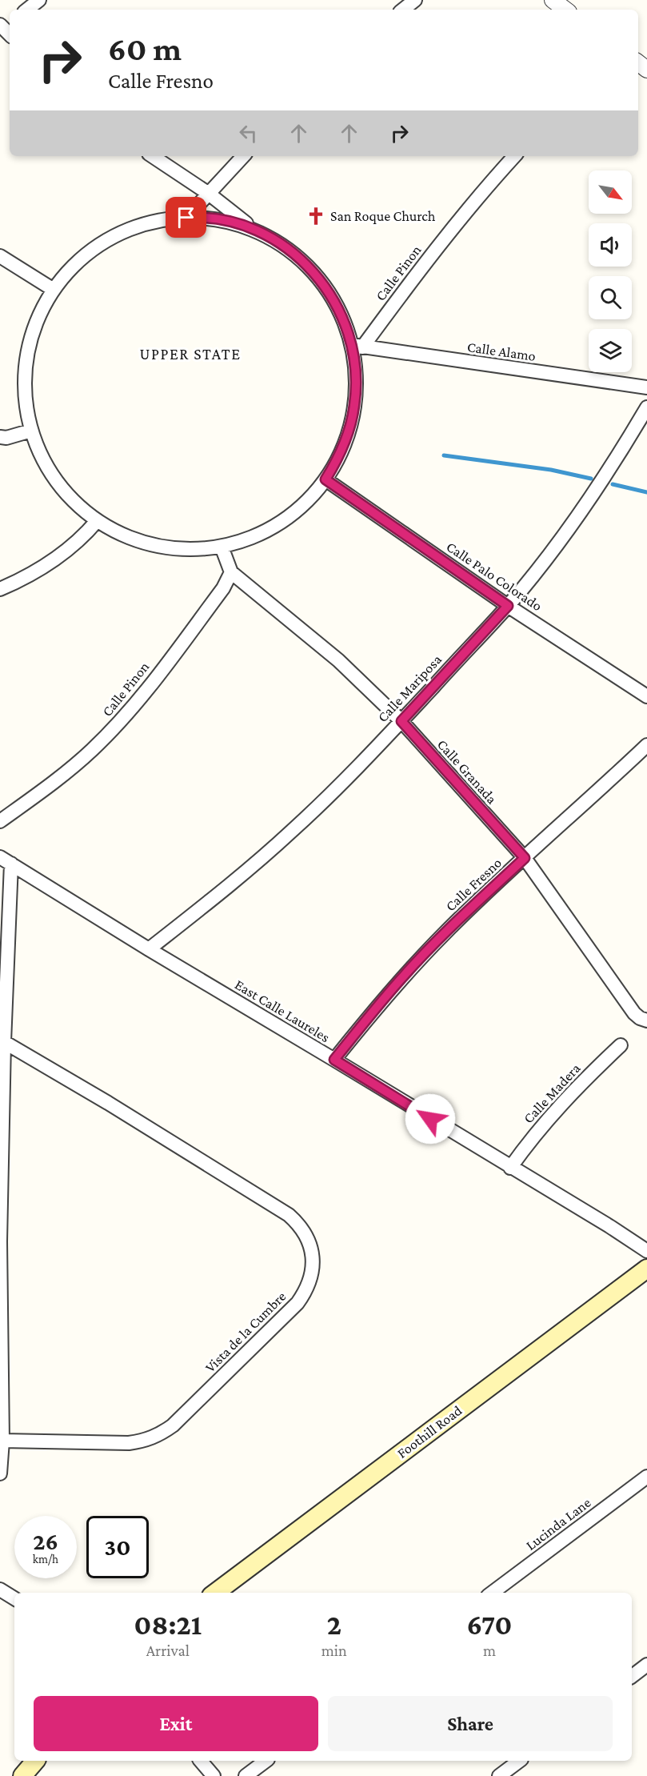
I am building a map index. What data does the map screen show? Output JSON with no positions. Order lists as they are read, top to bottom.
{
  "streets": {
    "main road": ["Foothill Road"],
    "street": [
      "Calle Pinon",
      "Calle Alamo",
      "Calle Palo Colorado",
      "Calle Mariposa",
      "Calle Granada",
      "Calle Fresno",
      "East Calle Laureles",
      "Calle Madera",
      "Vista de la Cumbre",
      "Lucinda Lane"
    ]
  },
  "crossings": [
    ["Calle Pinon", "Calle Alamo"],
    ["Calle Pinon", "Calle Granada"],
    ["Calle Palo Colorado", "Calle Mariposa"],
    ["Calle Mariposa", "Calle Granada"],
    ["Calle Mariposa", "East Calle Laureles"],
    ["Calle Granada", "Calle Fresno"],
    ["Calle Fresno", "East Calle Laureles"],
    ["East Calle Laureles", "Calle Madera"]
  ],
  "districts": ["UPPER STATE"],
  "places": {
    "church": ["San Roque Church"]
  },
  "north": "bottom right",
  "page": {
    "turn": ["60 m", "Calle Fresno"],
    "speed": "26 km/h",
    "limit": "30",
    "eta": [
      "08:21",
      "Arrival",
      "2",
      "min",
      "670",
      "m"
    ],
    "buttons": ["Exit", "Share"]
  }
}
